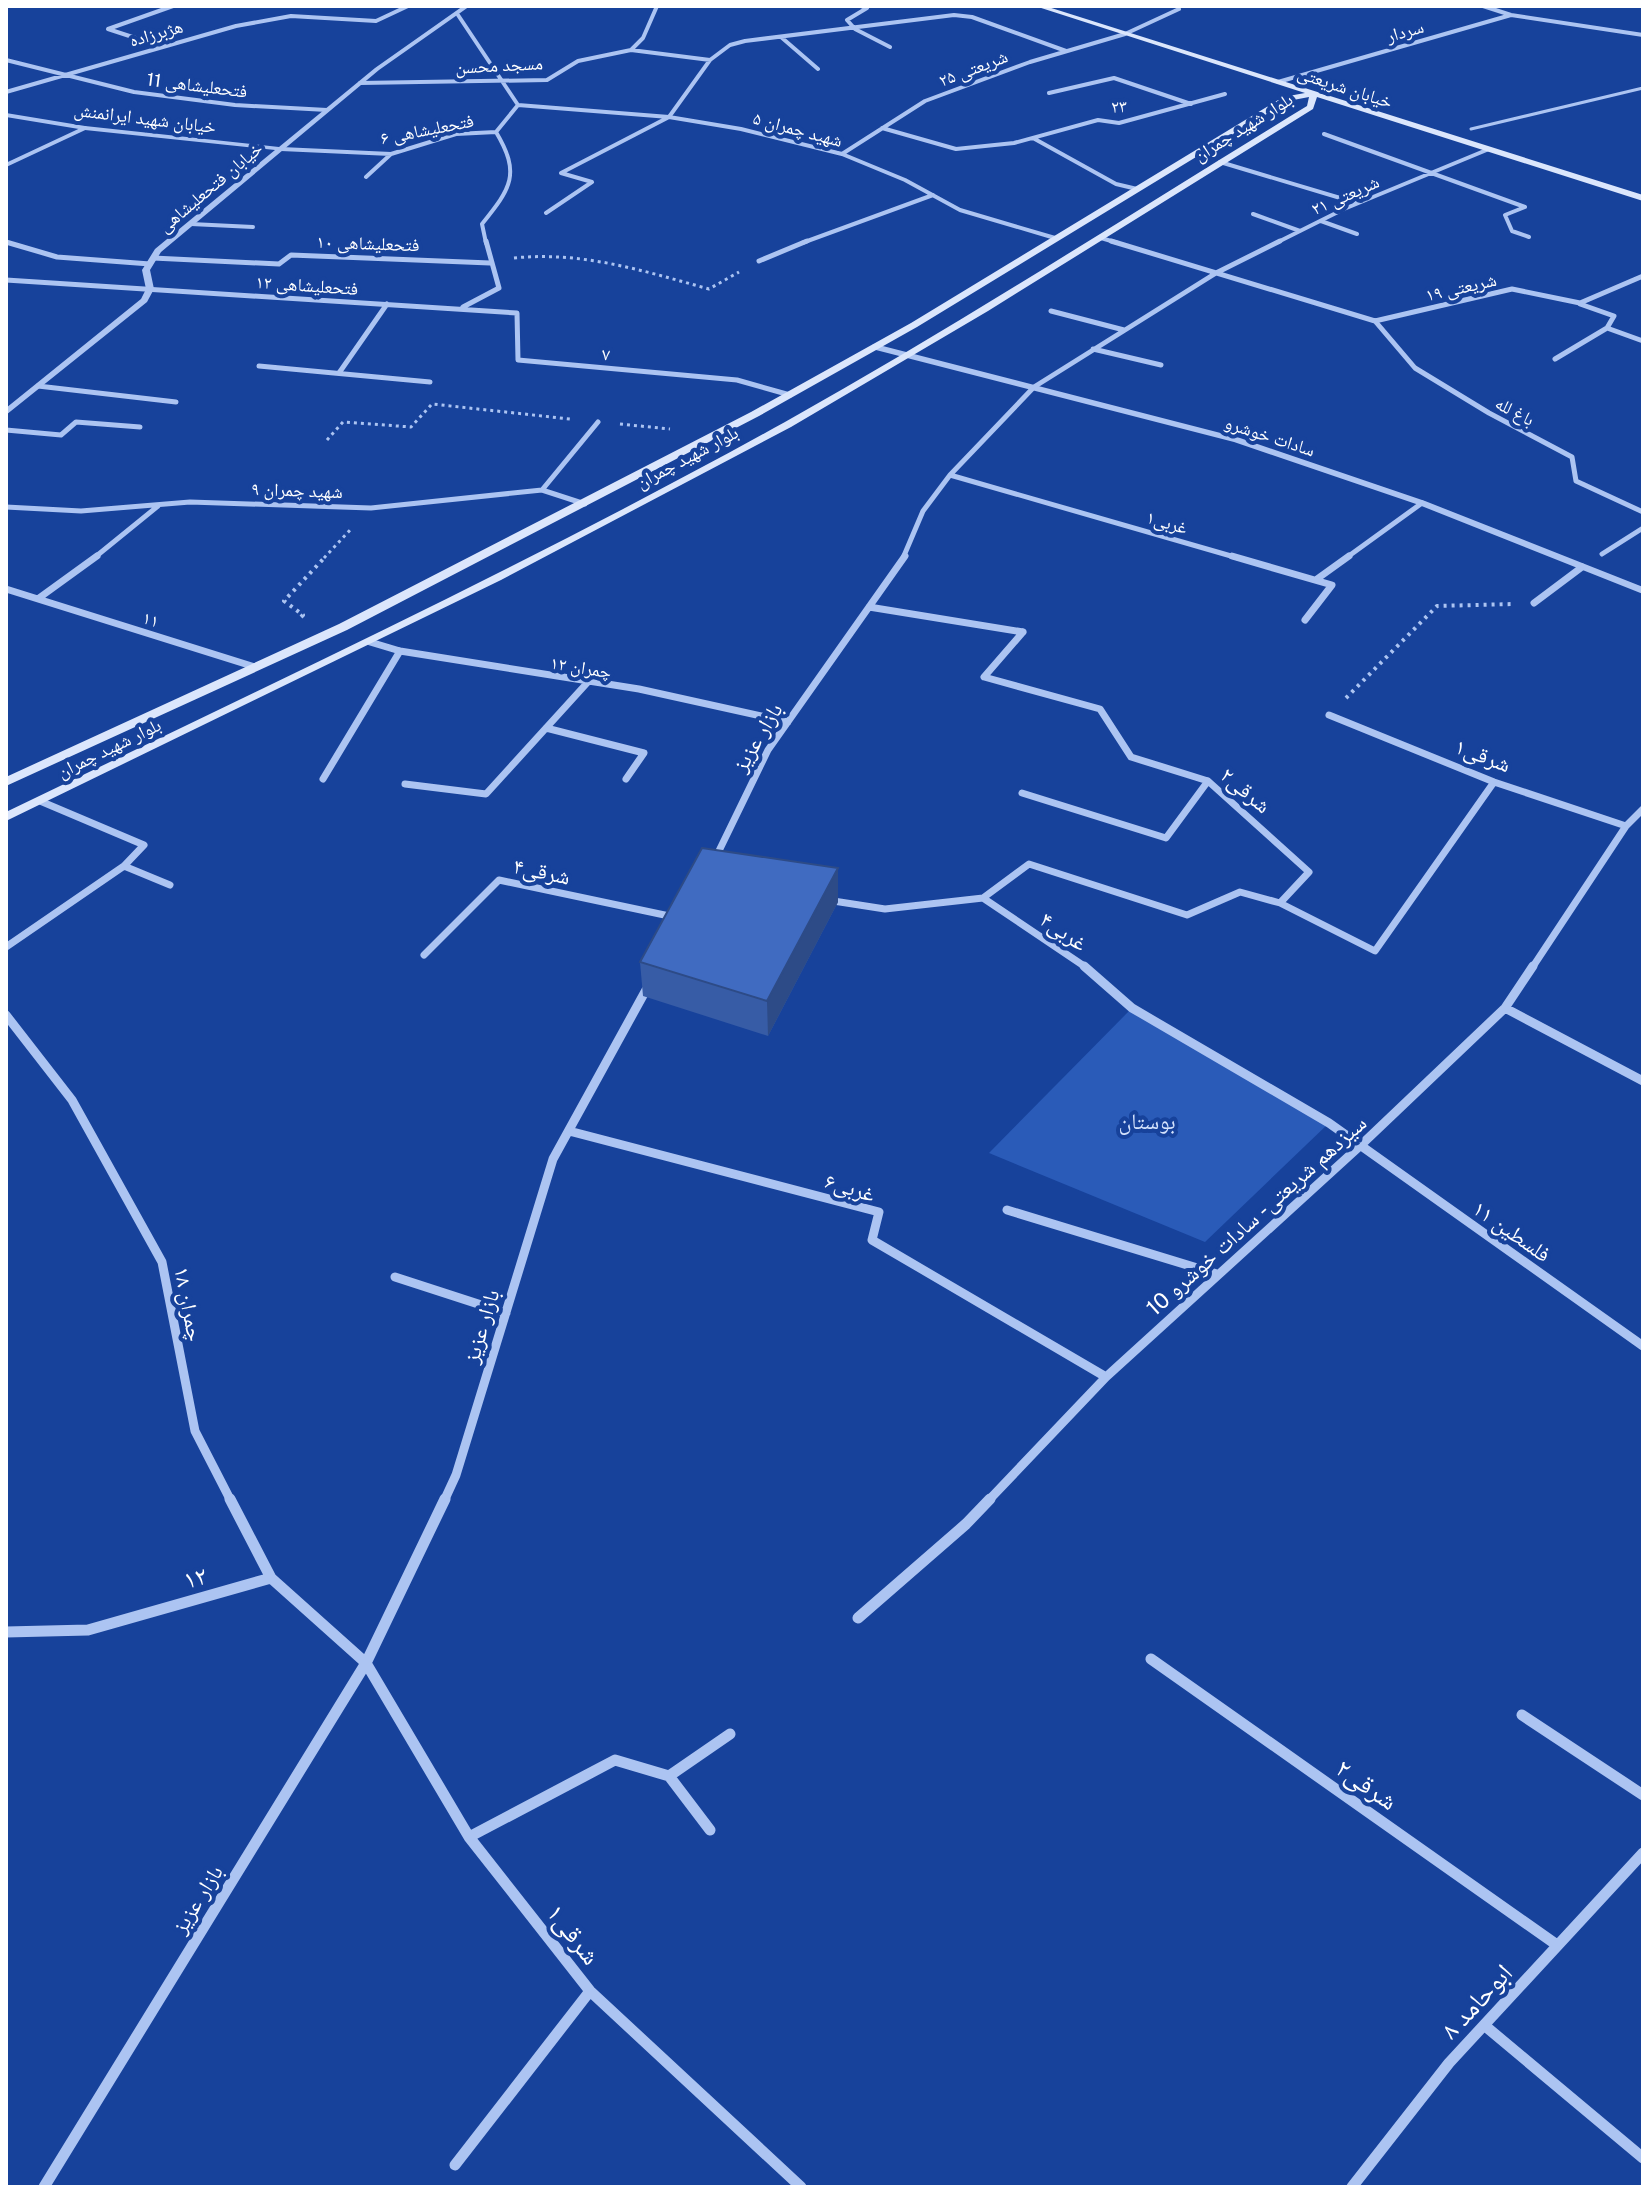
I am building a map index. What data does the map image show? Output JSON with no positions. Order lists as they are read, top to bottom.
{
  "streets": {
    "main road": ["خیابان شریعتی", "بلوار شهید چمران"],
    "street": [
      "سردار",
      "هژبرزاده",
      "مسجد محسن",
      "شریعتی ۲۵",
      "فتحعلیشاهی 11",
      "۲۳",
      "خیابان شهید ایرانمنش",
      "فتحعلیشاهی ۶",
      "شهید چمران ۵",
      "خیابان فتحعلیشاهی",
      "شریعتی ۲۱",
      "فتحعلیشاهی ۱۰",
      "فتحعلیشاهی ۱۲",
      "شریعتی ۱۹",
      "۷",
      "باغ لله",
      "سادات خوشرو",
      "شهید چمران ۹",
      "غربی۱",
      "۱۱",
      "چمران ۱۲",
      "بازار عزیز",
      "شرقی۱",
      "شرقی۲",
      "شرقی۴",
      "غربی۴",
      "غربی۶",
      "سیزدهم شریعتی - سادات خوشرو 10",
      "فلسطین ۱۱",
      "چمران ۱۸",
      "۱۲",
      "ابوحامد ۸"
    ]
  },
  "crossings": [
    ["سردار", "خیابان شریعتی"],
    ["هژبرزاده", "فتحعلیشاهی 11"],
    ["مسجد محسن", "خیابان فتحعلیشاهی"],
    ["شریعتی ۲۵", "خیابان شریعتی"],
    ["شریعتی ۲۵", "۲۳"],
    ["شریعتی ۲۵", "شهید چمران ۵"],
    ["فتحعلیشاهی 11", "خیابان فتحعلیشاهی"],
    ["خیابان شریعتی", "بلوار شهید چمران"],
    ["خیابان شریعتی", "شریعتی ۲۱"],
    ["خیابان شهید ایرانمنش", "فتحعلیشاهی ۶"],
    ["خیابان شهید ایرانمنش", "خیابان فتحعلیشاهی"],
    ["بلوار شهید چمران", "شهید چمران ۵"],
    ["بلوار شهید چمران", "۷"],
    ["بلوار شهید چمران", "سادات خوشرو"],
    ["بلوار شهید چمران", "شهید چمران ۹"],
    ["بلوار شهید چمران", "۱۱"],
    ["بلوار شهید چمران", "چمران ۱۲"],
    ["فتحعلیشاهی ۶", "شهید چمران ۵"],
    ["فتحعلیشاهی ۶", "خیابان فتحعلیشاهی"],
    ["خیابان فتحعلیشاهی", "فتحعلیشاهی ۱۰"],
    ["خیابان فتحعلیشاهی", "فتحعلیشاهی ۱۲"],
    ["شریعتی ۲۱", "بازار عزیز"],
    ["فتحعلیشاهی ۱۲", "۷"],
    ["شریعتی ۱۹", "باغ لله"],
    ["سادات خوشرو", "بازار عزیز"],
    ["غربی۱", "بازار عزیز"],
    ["چمران ۱۲", "بازار عزیز"],
    ["بازار عزیز", "شرقی۱"],
    ["بازار عزیز", "شرقی۲"],
    ["بازار عزیز", "غربی۶"],
    ["شرقی۱", "سیزدهم شریعتی - سادات خوشرو 10"],
    ["شرقی۲", "ابوحامد ۸"],
    ["غربی۴", "سیزدهم شریعتی - سادات خوشرو 10"],
    ["غربی۴", "فلسطین ۱۱"],
    ["غربی۶", "سیزدهم شریعتی - سادات خوشرو 10"],
    ["سیزدهم شریعتی - سادات خوشرو 10", "فلسطین ۱۱"],
    ["چمران ۱۸", "۱۲"]
  ],
  "parks": ["بوستان"]
}
